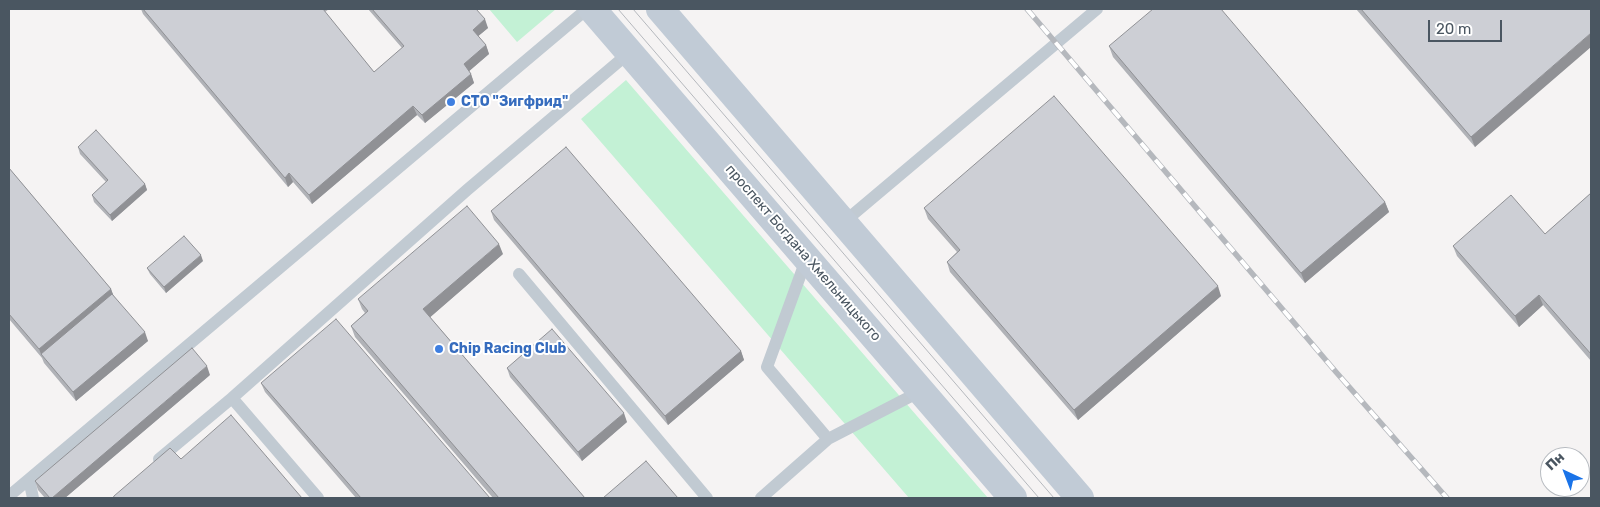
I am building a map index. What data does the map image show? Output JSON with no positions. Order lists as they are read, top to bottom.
{
  "streets": {
    "main road": ["проспект Богдана Хмельницького"]
  },
  "places": ["СТО \"Зигфрид\"", "Chip Racing Club"],
  "scale_bar": "20 m",
  "north": "top left"
}
